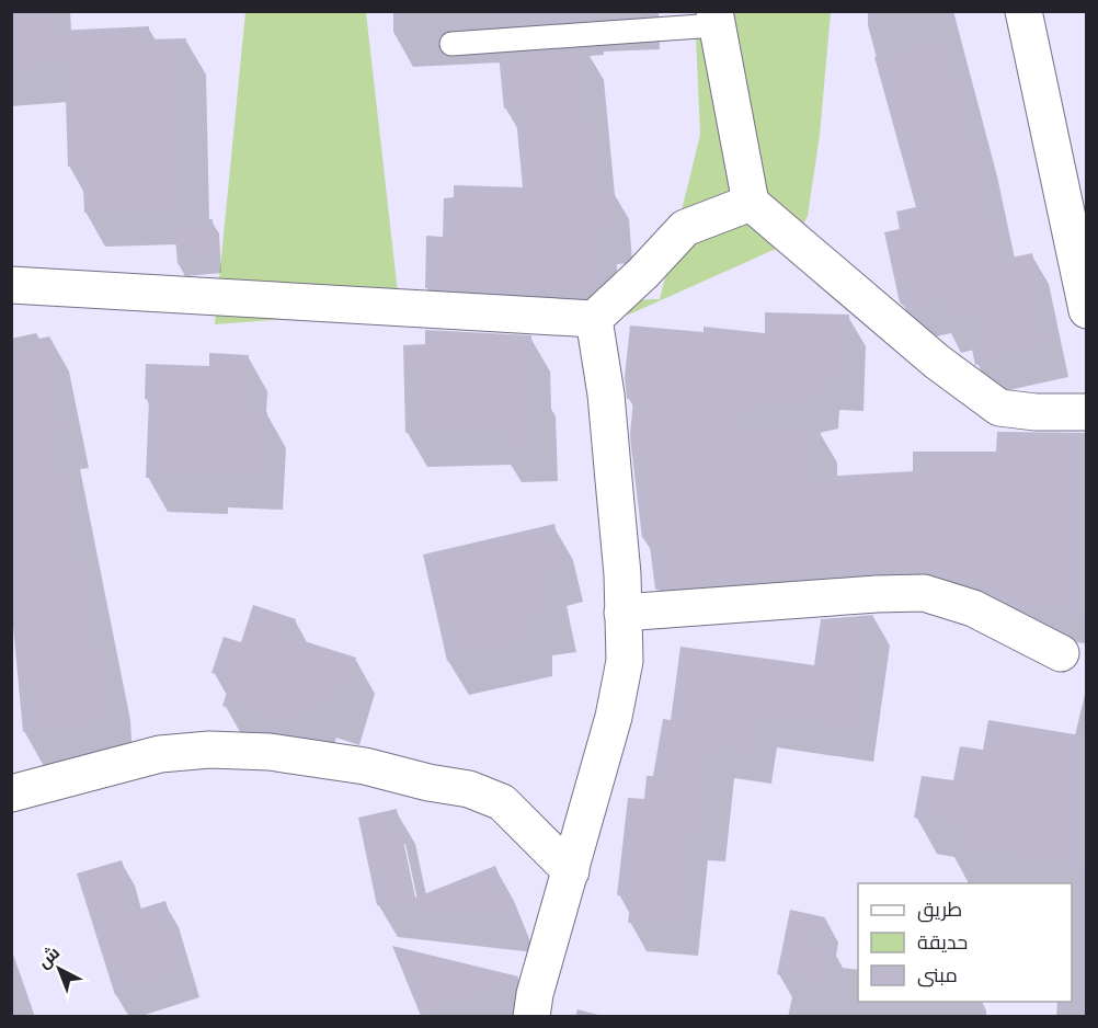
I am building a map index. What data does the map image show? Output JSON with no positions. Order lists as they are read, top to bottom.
{
  "legend": ["طريق", "حديقة", "مبنى"],
  "north": "top left"
}
